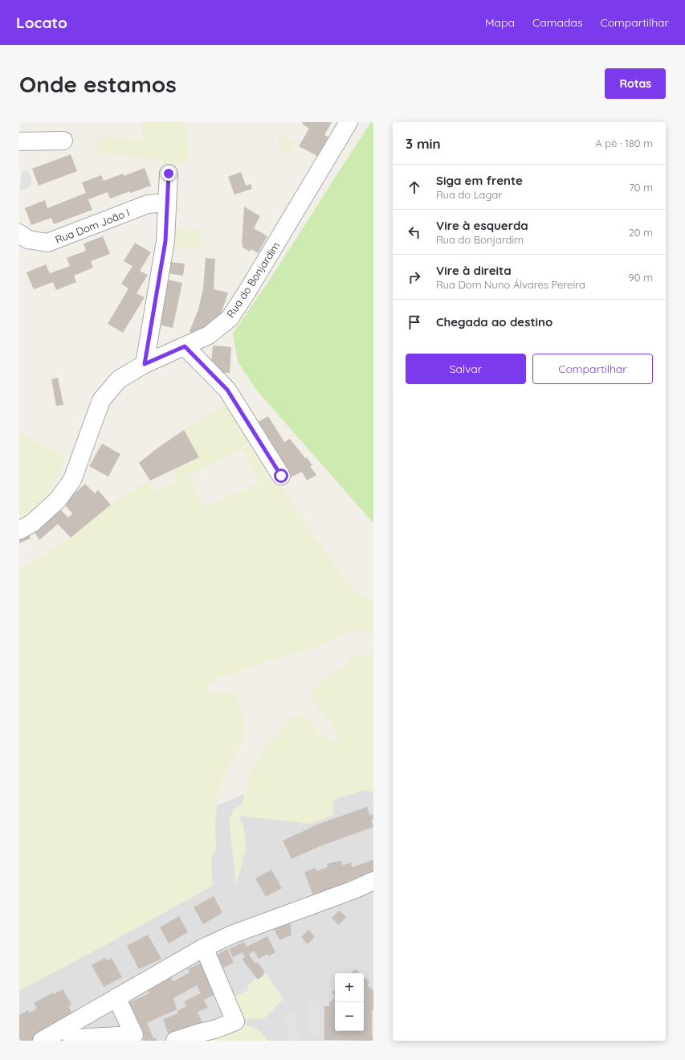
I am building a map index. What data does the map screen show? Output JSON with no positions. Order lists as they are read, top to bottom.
{
  "streets": {
    "street": ["Rua Dom João I", "Rua do Bonjardim"]
  },
  "page": {
    "header": "Locato",
    "nav": ["Mapa", "Camadas", "Compartilhar"],
    "buttons": [
      "Rotas",
      ["Salvar", "Compartilhar"]
    ],
    "title": "Onde estamos",
    "heading": ["3 min", "A pé · 180 m"],
    "list": [
      ["Siga em frente", "Rua do Lagar", "70 m"],
      ["Vire à esquerda", "Rua do Bonjardim", "20 m"],
      ["Vire à direita", "Rua Dom Nuno Álvares Pereira", "90 m"],
      "Chegada ao destino"
    ],
    "map_buttons": ["+", "−"]
  }
}
